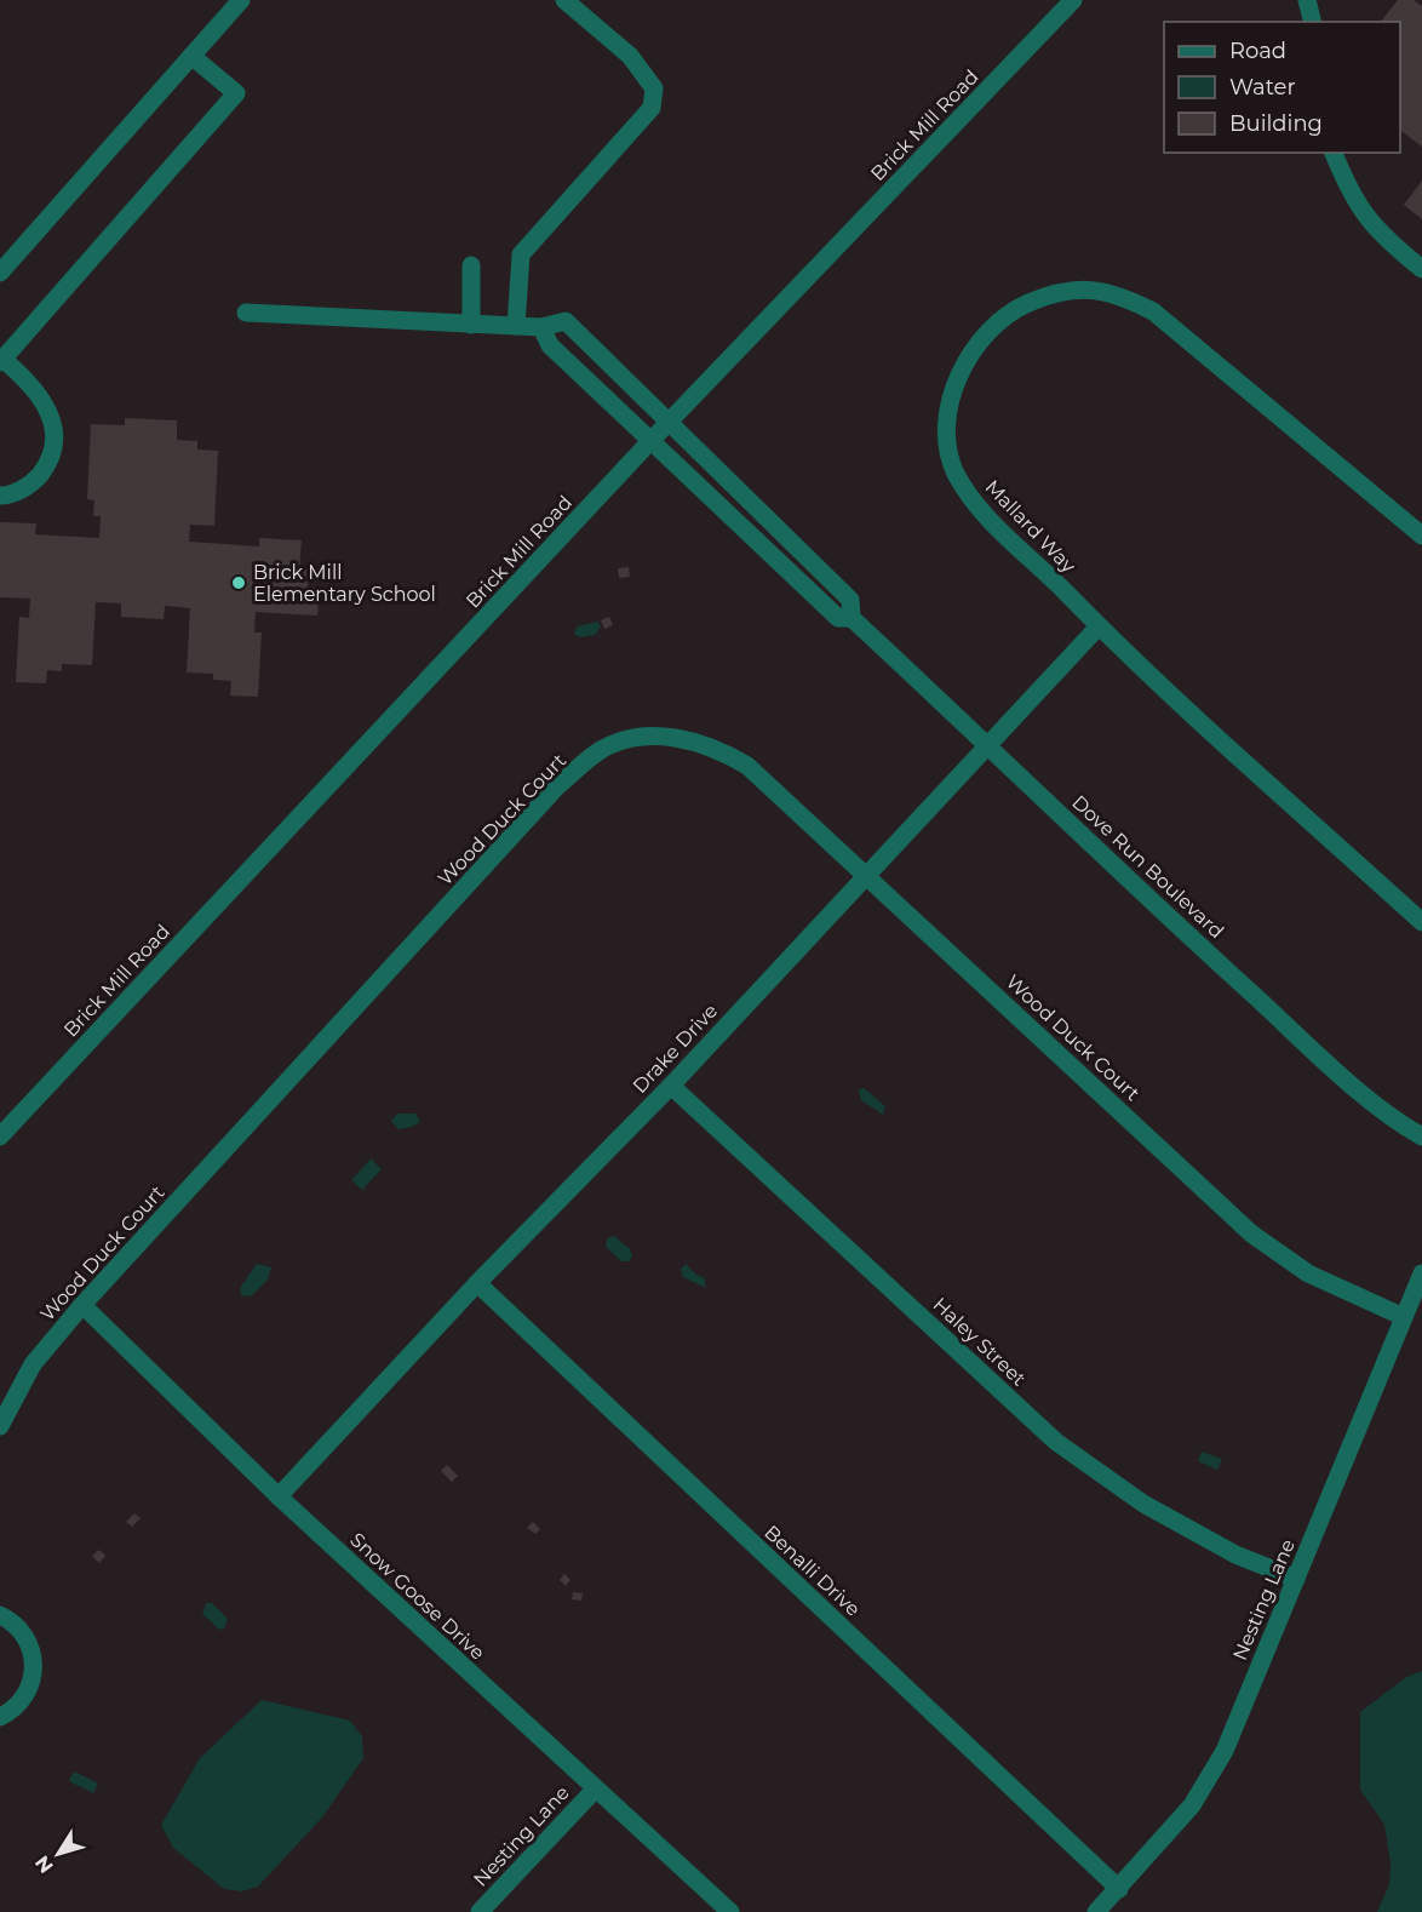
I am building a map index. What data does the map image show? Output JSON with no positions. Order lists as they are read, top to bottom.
{
  "streets": {
    "street": [
      "Brick Mill Road",
      "Mallard Way",
      "Wood Duck Court",
      "Dove Run Boulevard",
      "Drake Drive",
      "Haley Street",
      "Benalli Drive",
      "Snow Goose Drive",
      "Nesting Lane"
    ]
  },
  "crossings": [
    ["Brick Mill Road", "Dove Run Boulevard"],
    ["Mallard Way", "Drake Drive"],
    ["Wood Duck Court", "Drake Drive"],
    ["Wood Duck Court", "Snow Goose Drive"],
    ["Wood Duck Court", "Nesting Lane"],
    ["Dove Run Boulevard", "Drake Drive"],
    ["Drake Drive", "Haley Street"],
    ["Drake Drive", "Benalli Drive"],
    ["Drake Drive", "Snow Goose Drive"],
    ["Haley Street", "Nesting Lane"],
    ["Benalli Drive", "Nesting Lane"],
    ["Snow Goose Drive", "Nesting Lane"]
  ],
  "places": ["Brick Mill Elementary School"],
  "legend": ["Road", "Water", "Building"],
  "north": "bottom left"
}
